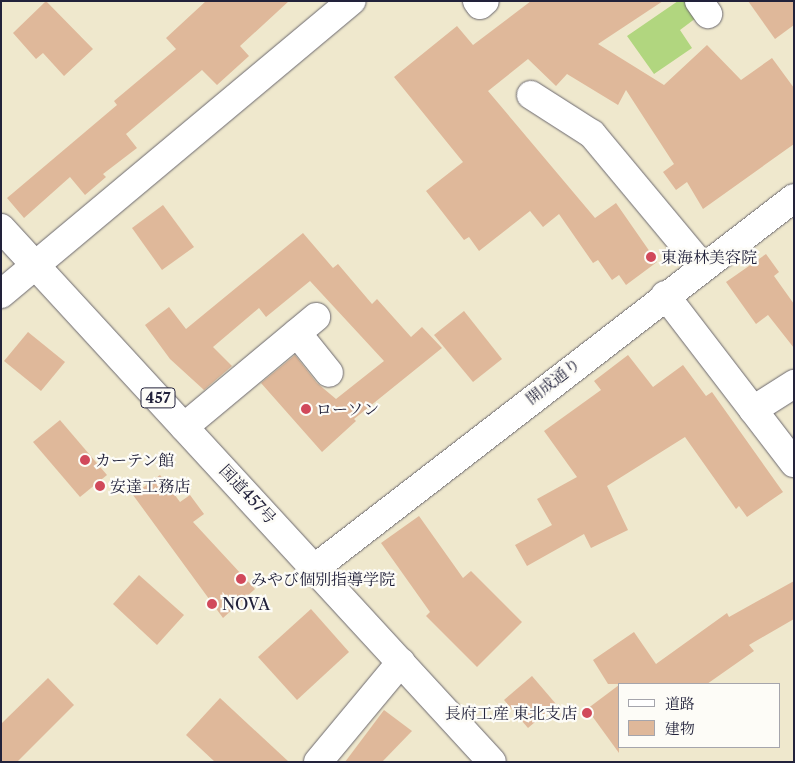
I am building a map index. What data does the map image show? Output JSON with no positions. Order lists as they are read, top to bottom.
{
  "streets": {
    "main road": ["開成通り", "457", "国道457号"]
  },
  "crossings": [
    ["開成通り", "国道457号"]
  ],
  "places": [
    "東海林美容院",
    "ローソン",
    "カーテン館",
    "安達工務店",
    "みやび個別指導学院",
    "NOVA",
    "長府工産 東北支店"
  ],
  "legend": ["道路", "建物"]
}
